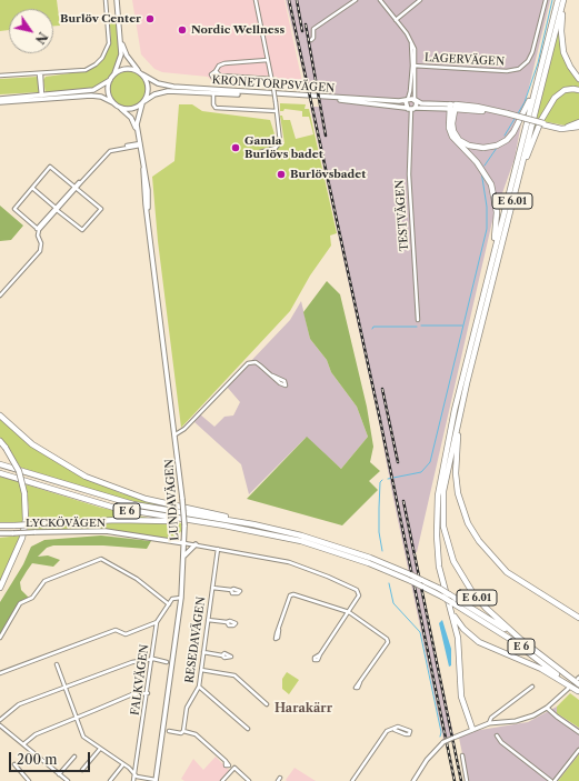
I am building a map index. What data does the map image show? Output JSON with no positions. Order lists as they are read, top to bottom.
{
  "streets": {
    "highway": ["E 6.01", "E 6"],
    "main road": ["KRONETORPSVÄGEN", "LUNDAVÄGEN", "LYCKÖVÄGEN"],
    "street": [
      "LAGERVÄGEN",
      "TESTVÄGEN",
      "RESEDAVÄGEN",
      "FALKVÄGEN"
    ]
  },
  "crossings": [
    ["KRONETORPSVÄGEN", "TESTVÄGEN"],
    ["KRONETORPSVÄGEN", "LUNDAVÄGEN"],
    ["E 6.01", "E 6"],
    ["LUNDAVÄGEN", "LYCKÖVÄGEN"],
    ["LUNDAVÄGEN", "FALKVÄGEN"]
  ],
  "districts": ["Harakärr"],
  "places": [
    "Burlöv Center",
    "Nordic Wellness",
    "Gamla Burlövs badet",
    "Burlövsbadet"
  ],
  "scale_bar": "200 m",
  "north": "bottom right"
}
